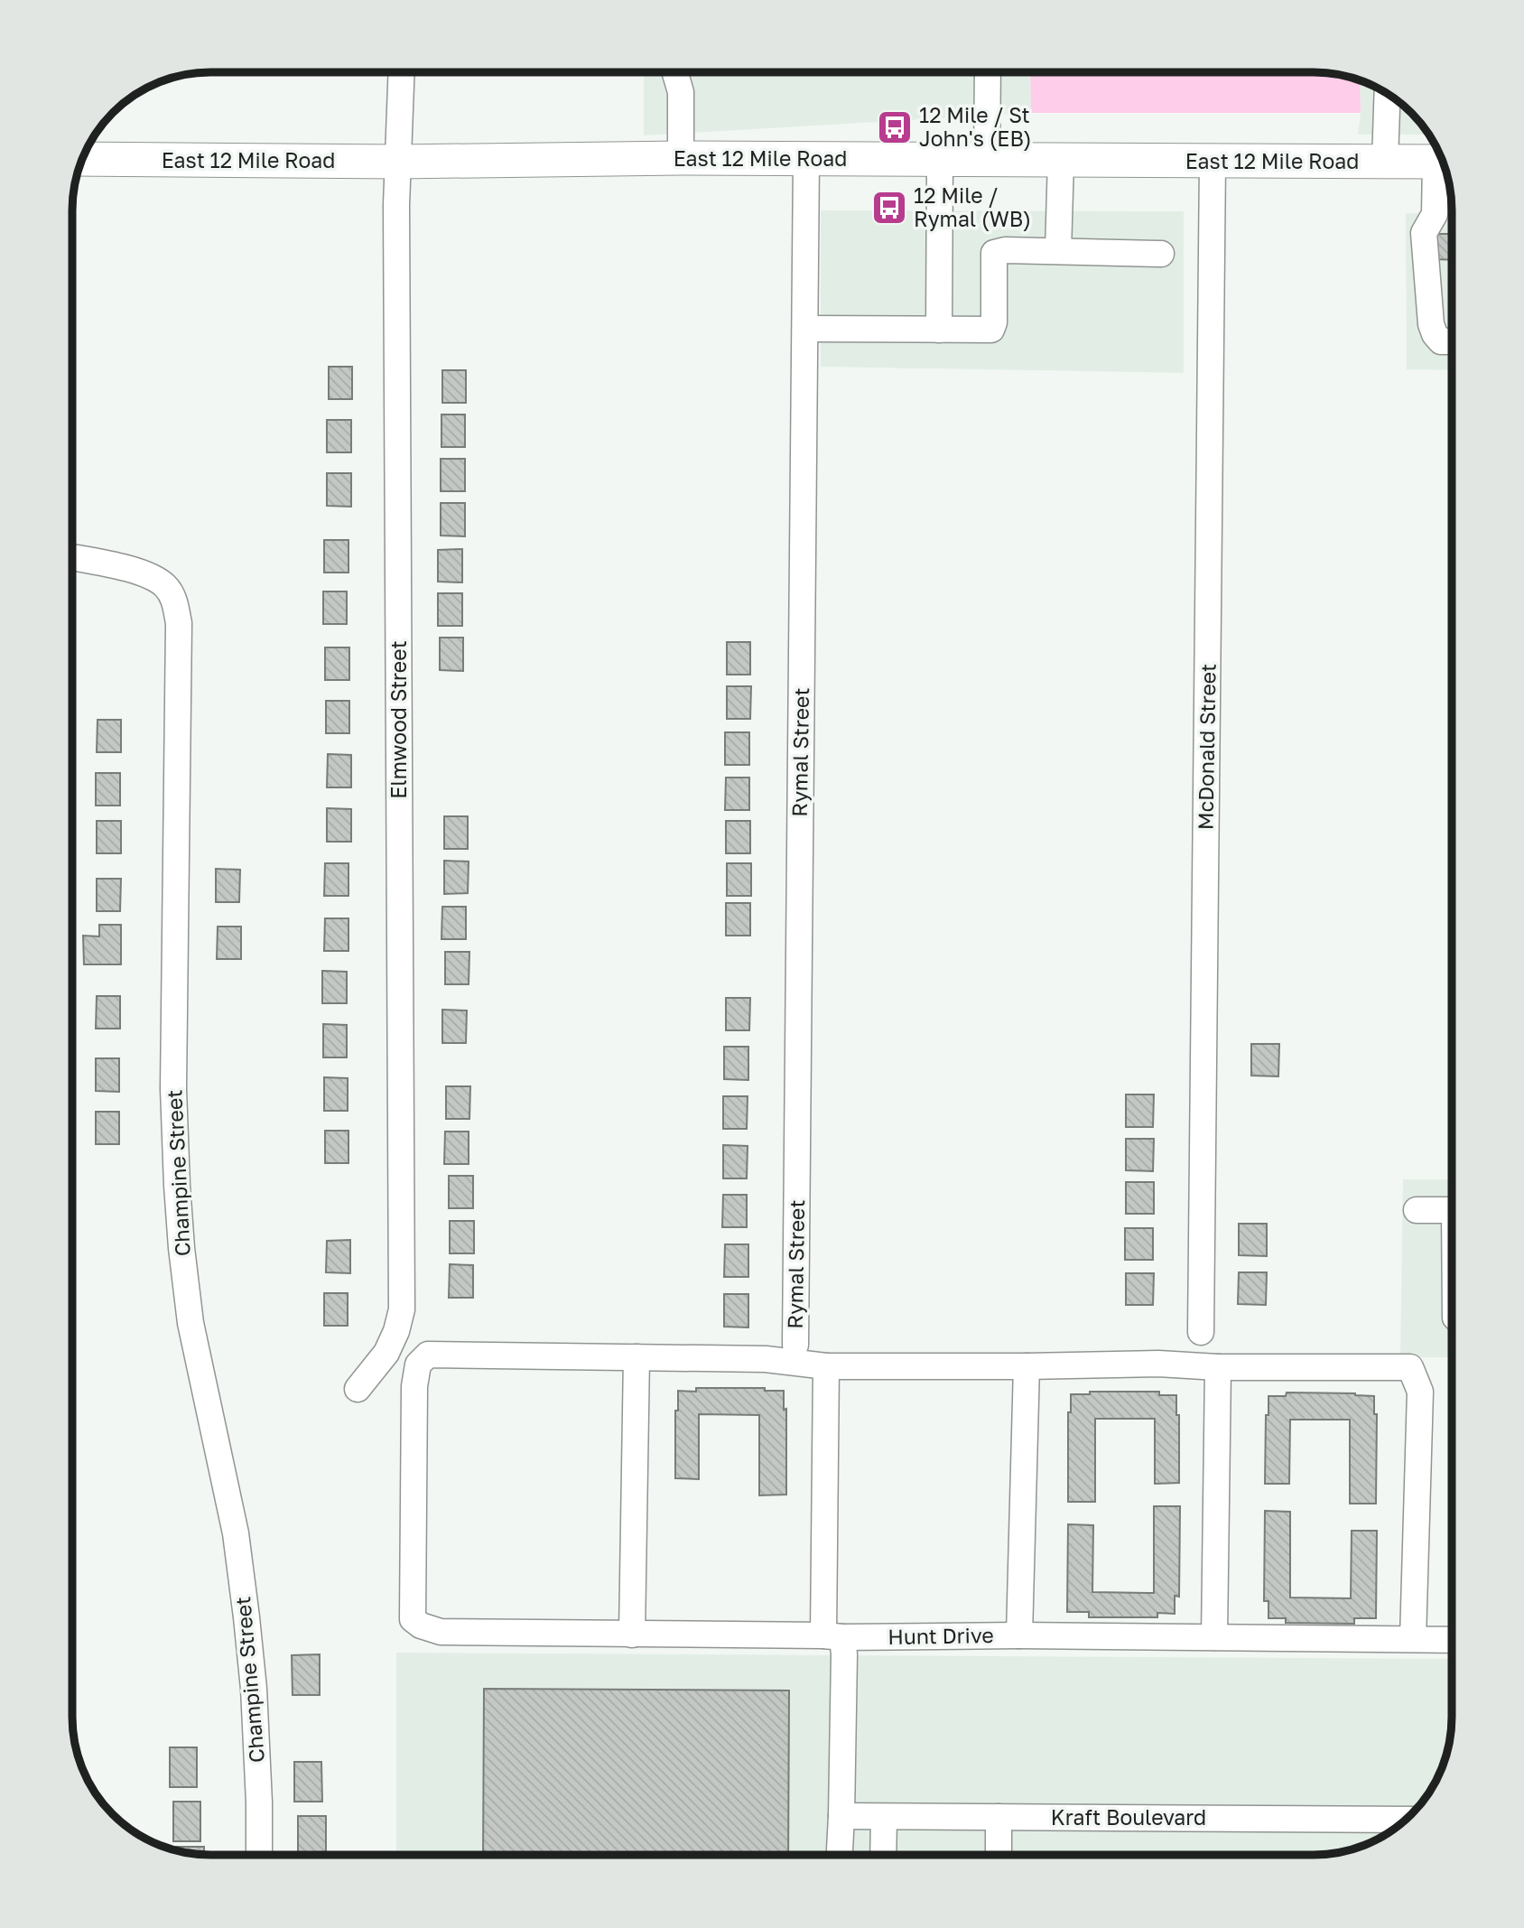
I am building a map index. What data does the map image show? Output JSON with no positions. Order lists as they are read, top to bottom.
{
  "streets": {
    "main road": ["East 12 Mile Road"],
    "street": [
      "Elmwood Street",
      "McDonald Street",
      "Rymal Street",
      "Champine Street",
      "Hunt Drive",
      "Kraft Boulevard"
    ]
  },
  "crossings": [
    ["East 12 Mile Road", "Elmwood Street"],
    ["East 12 Mile Road", "McDonald Street"],
    ["East 12 Mile Road", "Rymal Street"]
  ],
  "places": {
    "bus stop": ["12 Mile / St John's (EB)", "12 Mile / Rymal (WB)"]
  }
}
